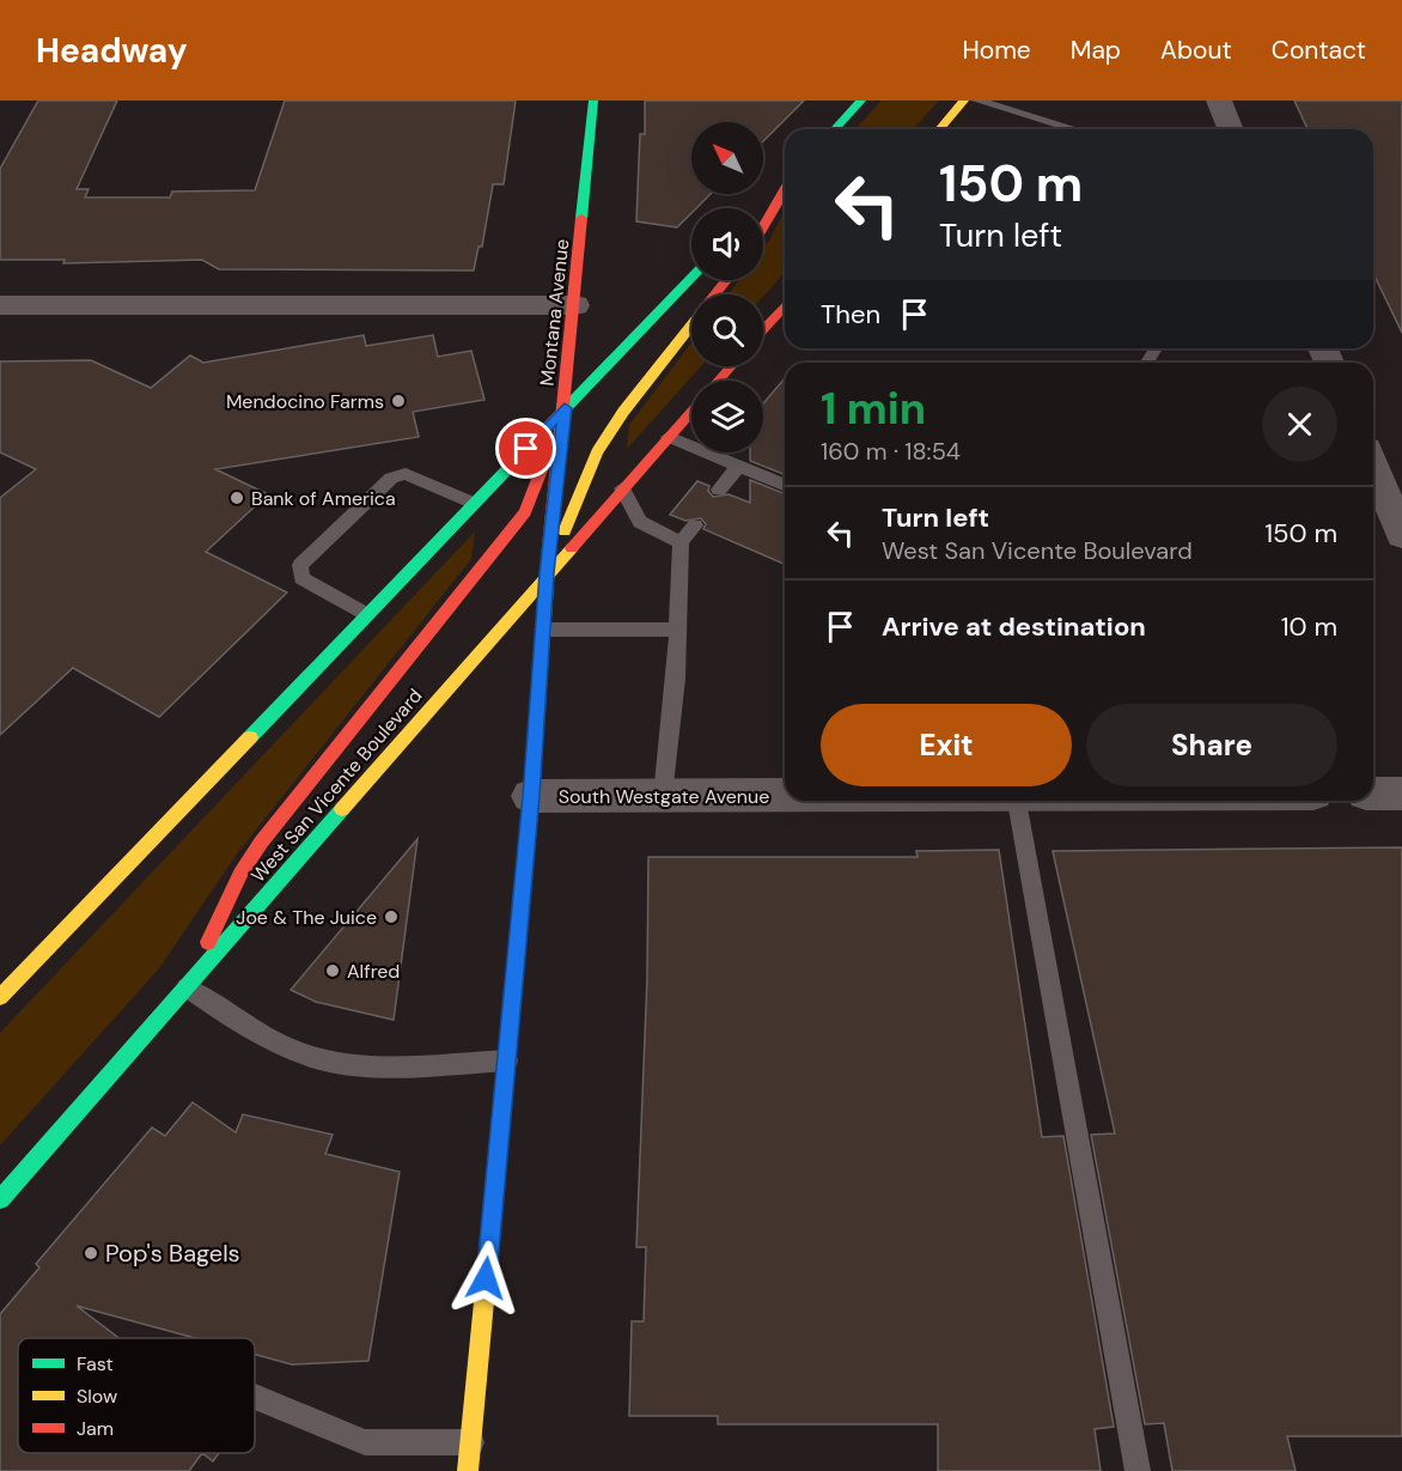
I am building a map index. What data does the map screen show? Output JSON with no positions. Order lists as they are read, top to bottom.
{
  "streets": {
    "main road": ["Montana Avenue", "West San Vicente Boulevard"],
    "street": ["South Westgate Avenue"]
  },
  "crossings": [
    ["Montana Avenue", "West San Vicente Boulevard"],
    ["Montana Avenue", "South Westgate Avenue"]
  ],
  "places": [
    "Mendocino Farms",
    "Bank of America",
    "Joe & The Juice",
    "Alfred",
    "Pop's Bagels"
  ],
  "legend": ["Fast", "Slow", "Jam"],
  "north": "top left",
  "page": {
    "header": "Headway",
    "nav": [
      "Home",
      "Map",
      "About",
      "Contact"
    ],
    "turn": ["150 m", "Turn left"],
    "then": "Then",
    "heading": ["1 min", "160 m · 18:54"],
    "list": [
      {
        "name": "Turn left",
        "note": "West San Vicente Boulevard",
        "value": "150 m"
      },
      {
        "name": "Arrive at destination",
        "value": "10 m"
      }
    ],
    "buttons": ["Exit", "Share"]
  }
}
